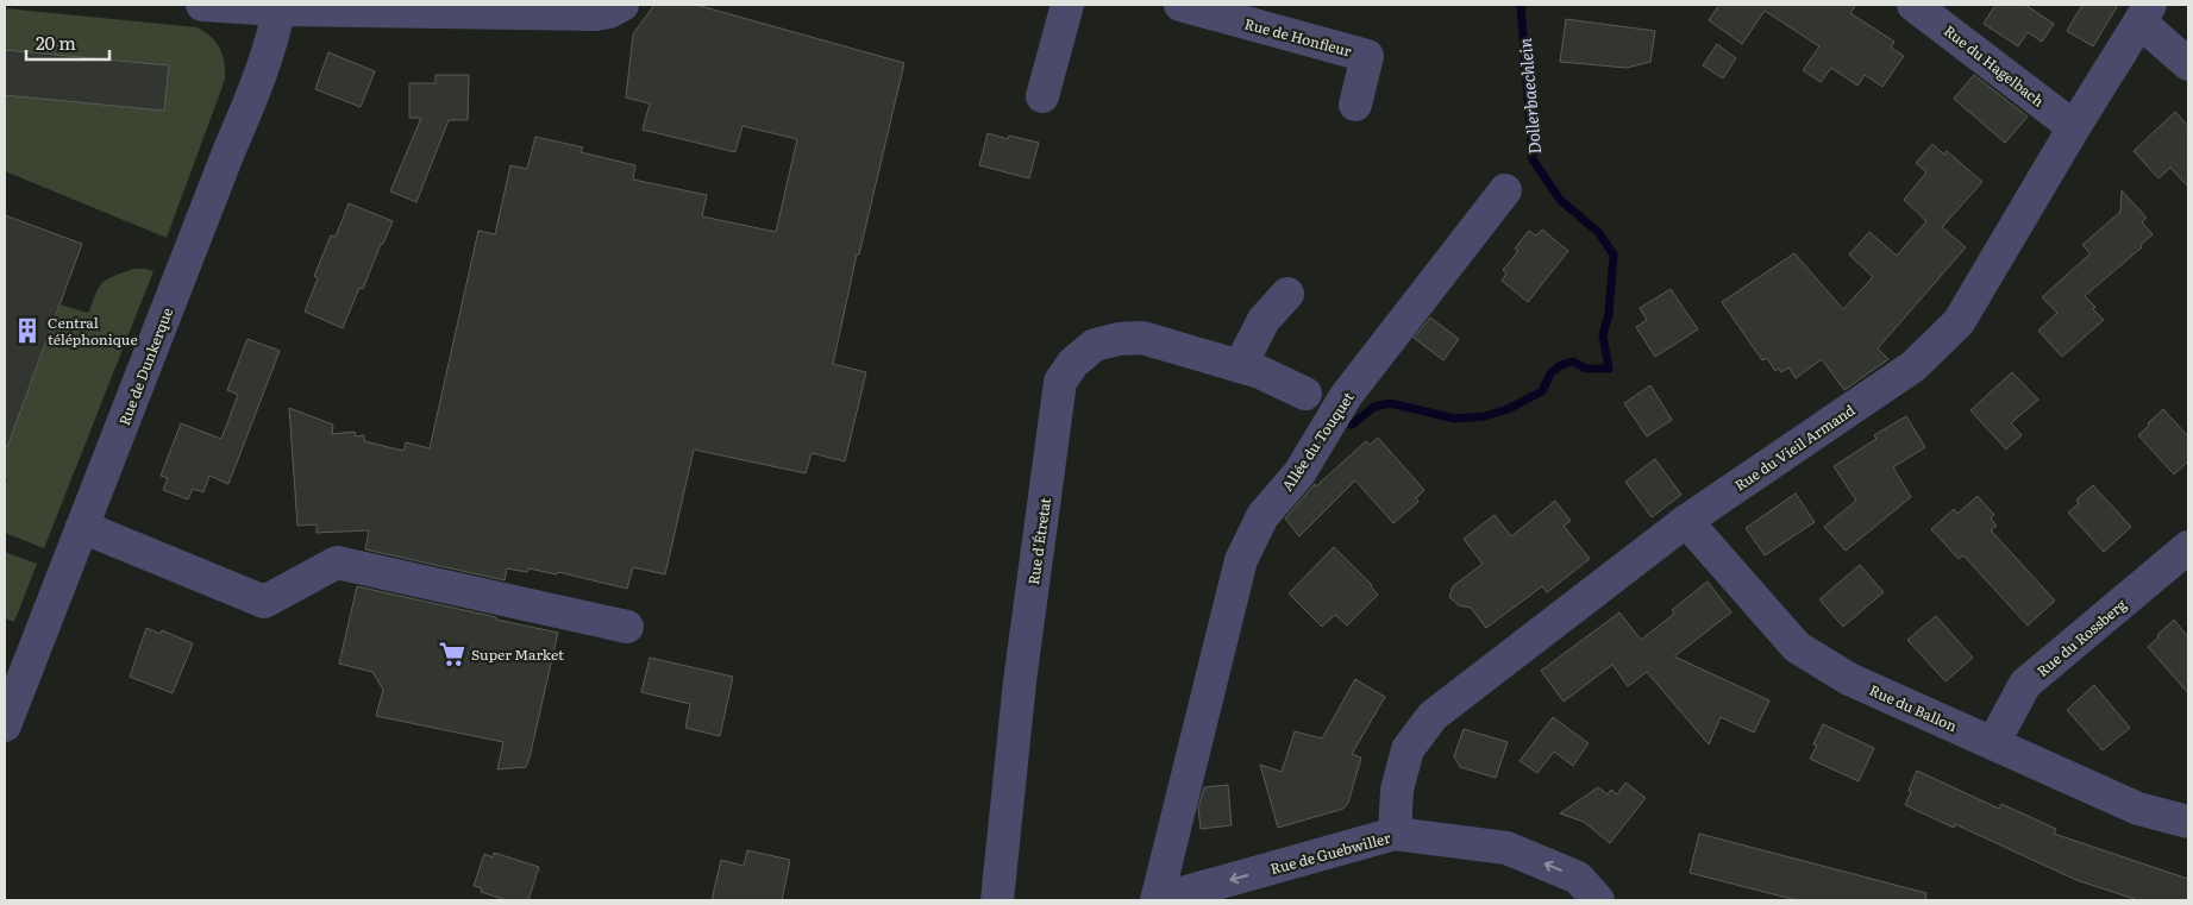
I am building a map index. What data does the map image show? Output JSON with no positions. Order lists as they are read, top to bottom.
{
  "streets": {
    "street": [
      "Rue de Honfleur",
      "Rue du Hagelbach",
      "Rue de Dunkerque",
      "Allée du Touquet",
      "Rue du Vieil Armand",
      "Rue d'Étretat",
      "Rue du Rossberg",
      "Rue du Ballon",
      "Rue de Guebwiller"
    ]
  },
  "crossings": [
    ["Rue du Hagelbach", "Rue du Vieil Armand"],
    ["Allée du Touquet", "Rue de Guebwiller"],
    ["Rue du Vieil Armand", "Rue du Ballon"],
    ["Rue du Vieil Armand", "Rue de Guebwiller"],
    ["Rue du Rossberg", "Rue du Ballon"]
  ],
  "one_way": ["Rue de Guebwiller"],
  "water": ["Dollerbaechlein"],
  "places": {
    "building": ["Central téléphonique"],
    "supermarket": ["Super Market"]
  },
  "scale_bar": "20 m"
}
